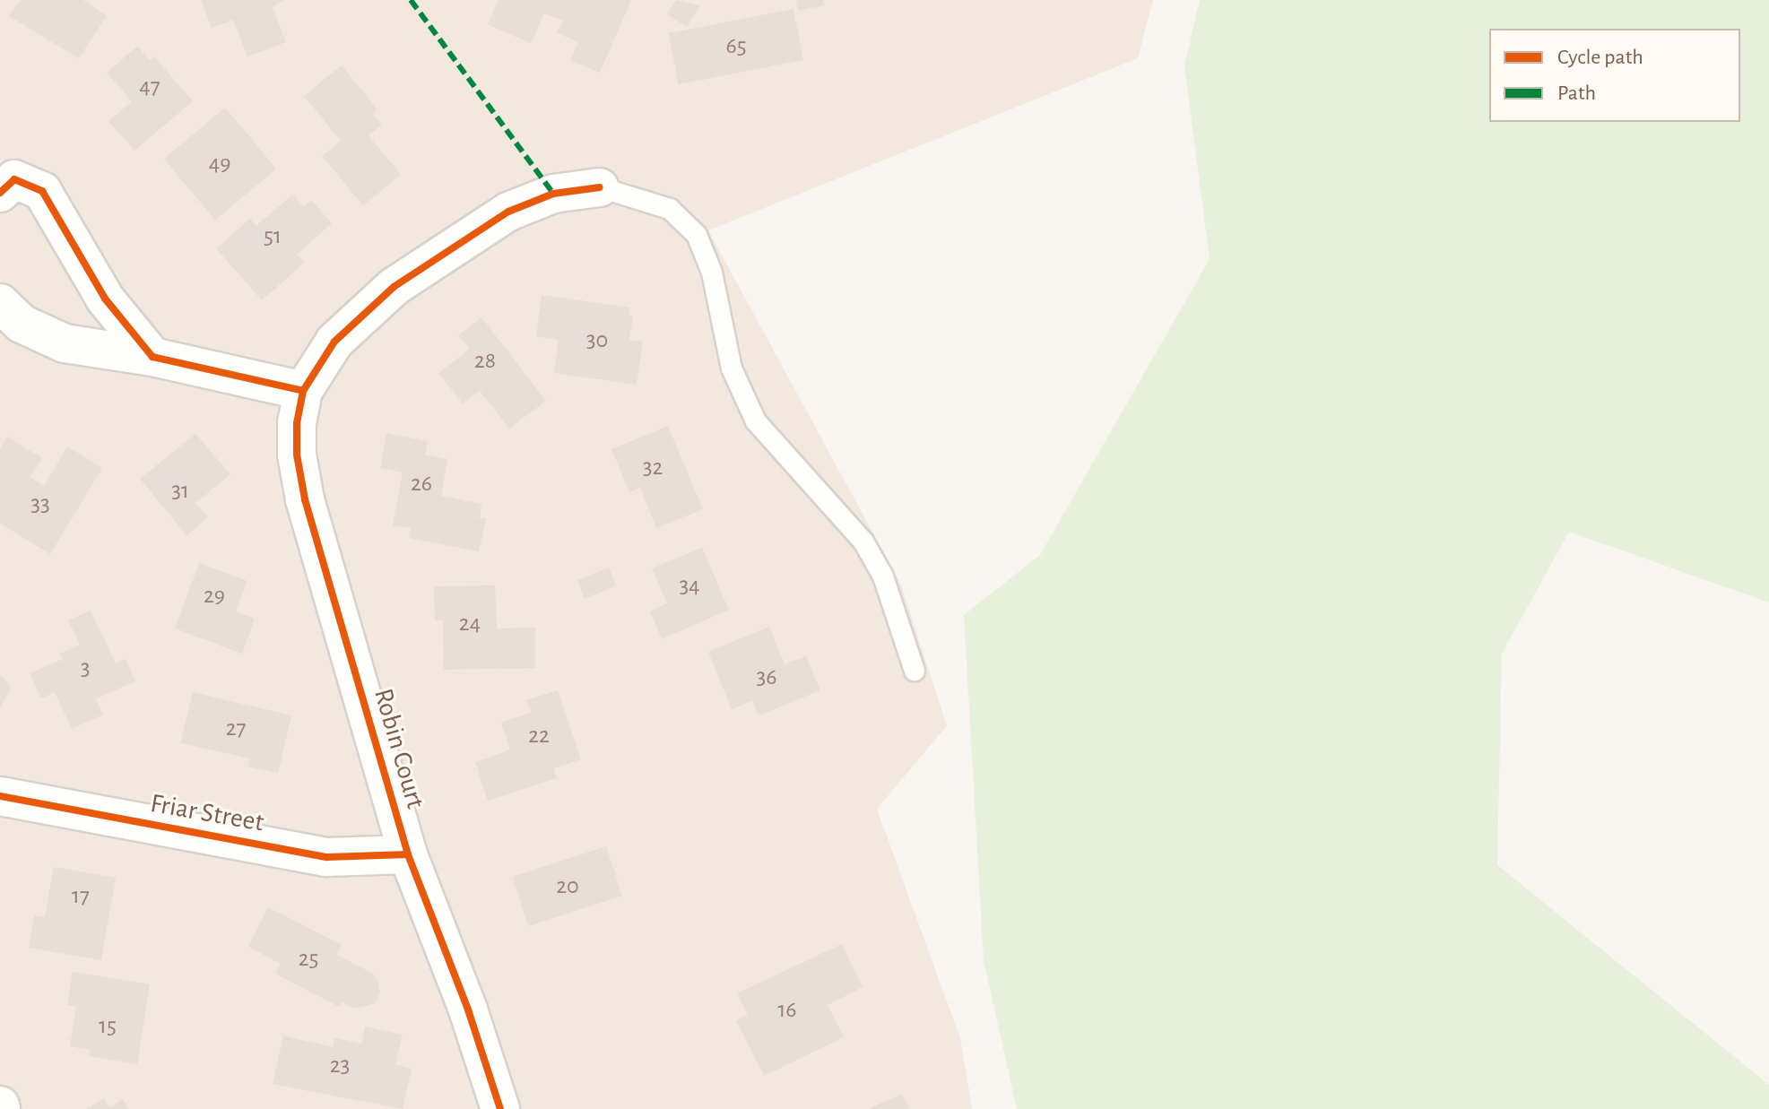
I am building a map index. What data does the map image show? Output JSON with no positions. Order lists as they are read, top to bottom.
{
  "streets": {
    "street": ["Robin Court", "Friar Street"]
  },
  "crossings": [
    ["Robin Court", "Friar Street"]
  ],
  "house_numbers": [
    "65",
    "47",
    "49",
    "51",
    "30",
    "28",
    "32",
    "26",
    "31",
    "33",
    "34",
    "29",
    "24",
    "3",
    "36",
    "27",
    "22",
    "20",
    "17",
    "25",
    "16",
    "15",
    "23"
  ],
  "legend": ["Cycle path", "Path"]
}
